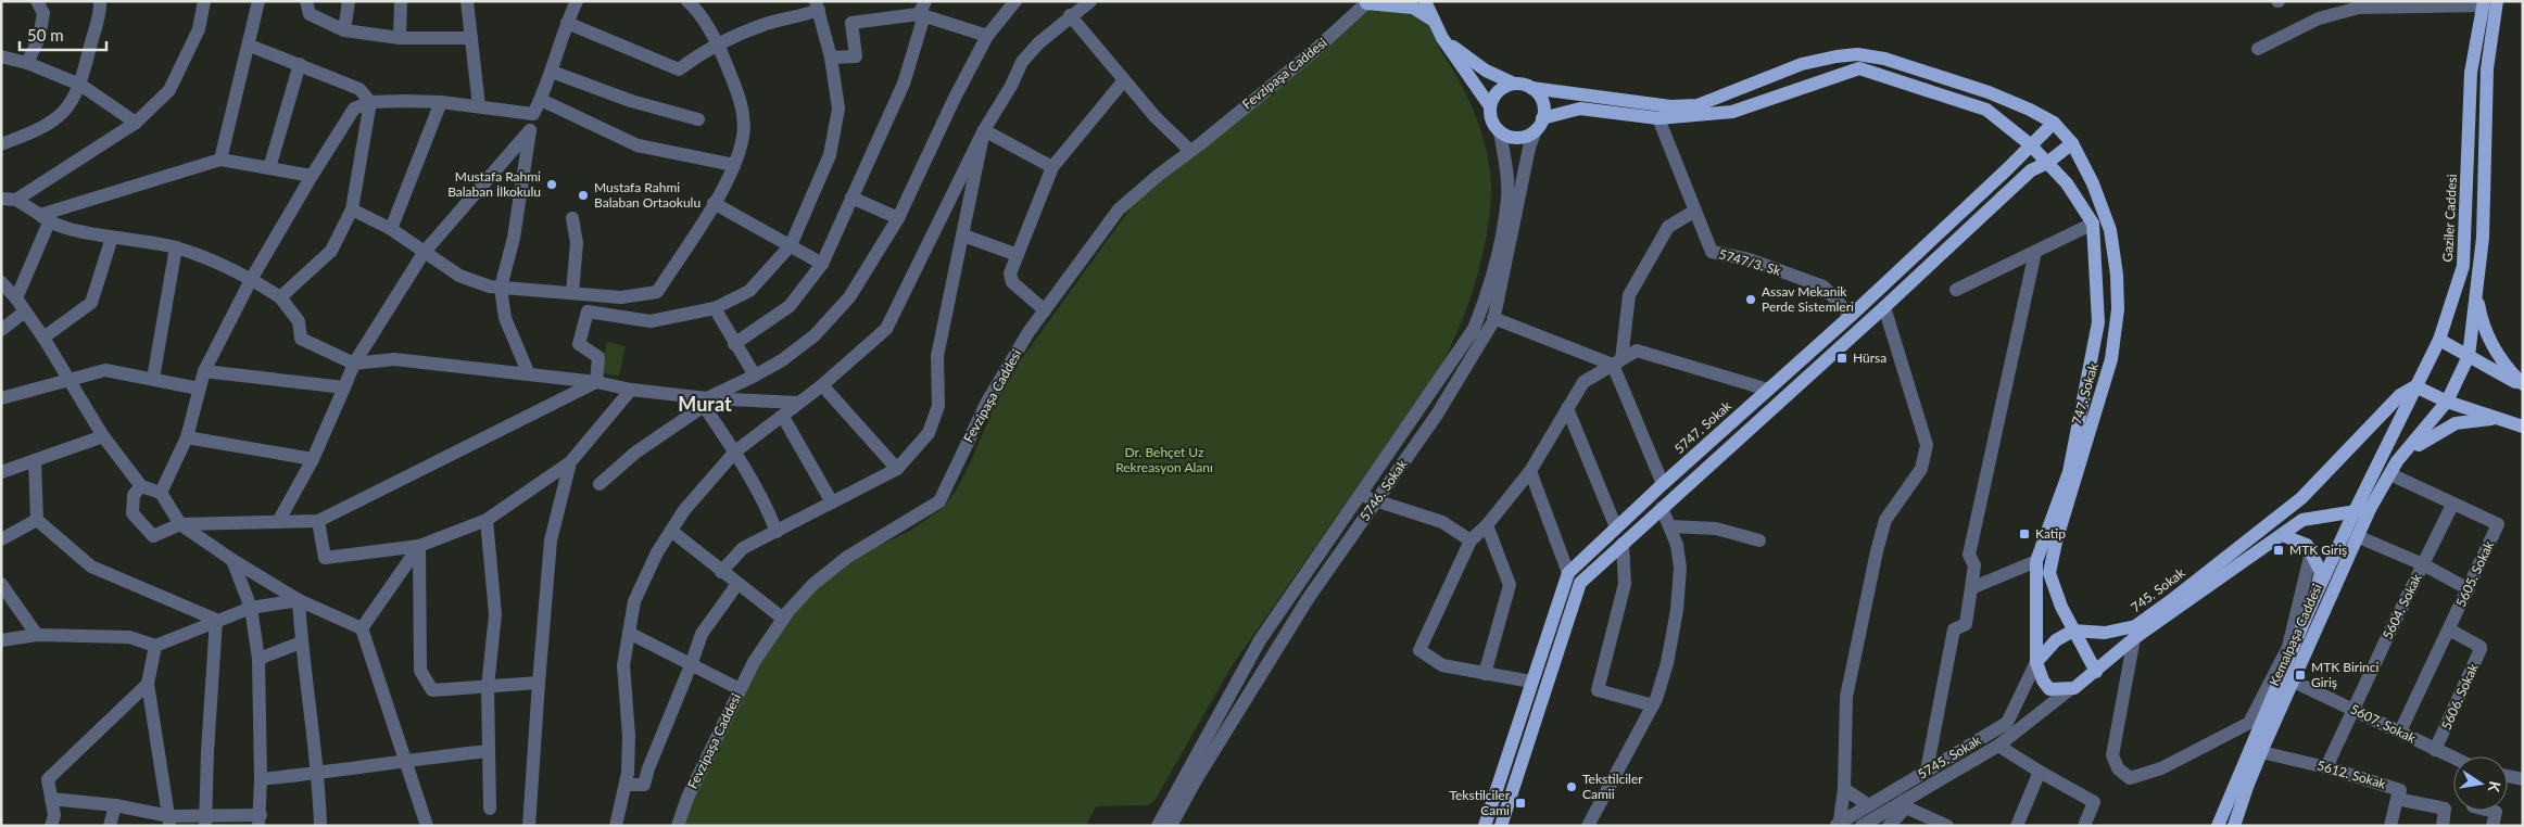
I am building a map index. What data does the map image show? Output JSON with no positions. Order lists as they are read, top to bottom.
{
  "streets": {
    "main road": [
      "Gaziler Caddesi",
      "747. Sokak",
      "5747. Sokak",
      "745. Sokak",
      "Kemalpaşa Caddesi"
    ],
    "street": [
      "Fevzipaşa Caddesi",
      "5747/3. Sk",
      "5746. Sokak",
      "5605. Sokak",
      "5604. Sokak",
      "5606. Sokak",
      "5607. Sokak",
      "5745. Sokak",
      "5612. Sokak"
    ]
  },
  "crossings": [
    ["Gaziler Caddesi", "745. Sokak"],
    ["Gaziler Caddesi", "Kemalpaşa Caddesi"],
    ["5747/3. Sk", "747. Sokak"],
    ["5747/3. Sk", "5747. Sokak"],
    ["747. Sokak", "5747. Sokak"],
    ["747. Sokak", "5746. Sokak"],
    ["747. Sokak", "745. Sokak"],
    ["747. Sokak", "5745. Sokak"],
    ["5605. Sokak", "5604. Sokak"],
    ["5605. Sokak", "Kemalpaşa Caddesi"],
    ["5605. Sokak", "5606. Sokak"],
    ["5605. Sokak", "5607. Sokak"],
    ["745. Sokak", "Kemalpaşa Caddesi"],
    ["745. Sokak", "5745. Sokak"],
    ["5604. Sokak", "5607. Sokak"],
    ["5604. Sokak", "5612. Sokak"],
    ["Kemalpaşa Caddesi", "5607. Sokak"],
    ["Kemalpaşa Caddesi", "5612. Sokak"],
    ["5606. Sokak", "5607. Sokak"]
  ],
  "districts": ["Murat"],
  "parks": ["Dr. Behçet Uz Rekreasyon Alanı"],
  "places": {
    "other": [
      "Mustafa Rahmi Balaban İlkokulu",
      "Mustafa Rahmi Balaban Ortaokulu",
      "Assav Mekanik Perde Sistemleri",
      "Tekstilciler Camii"
    ],
    "transit": [
      "Hürsa",
      "Katip",
      "MTK Giriş",
      "MTK Birinci Giriş",
      "Tekstilciler Cami"
    ]
  },
  "scale_bar": "50 m",
  "north": "right"
}
